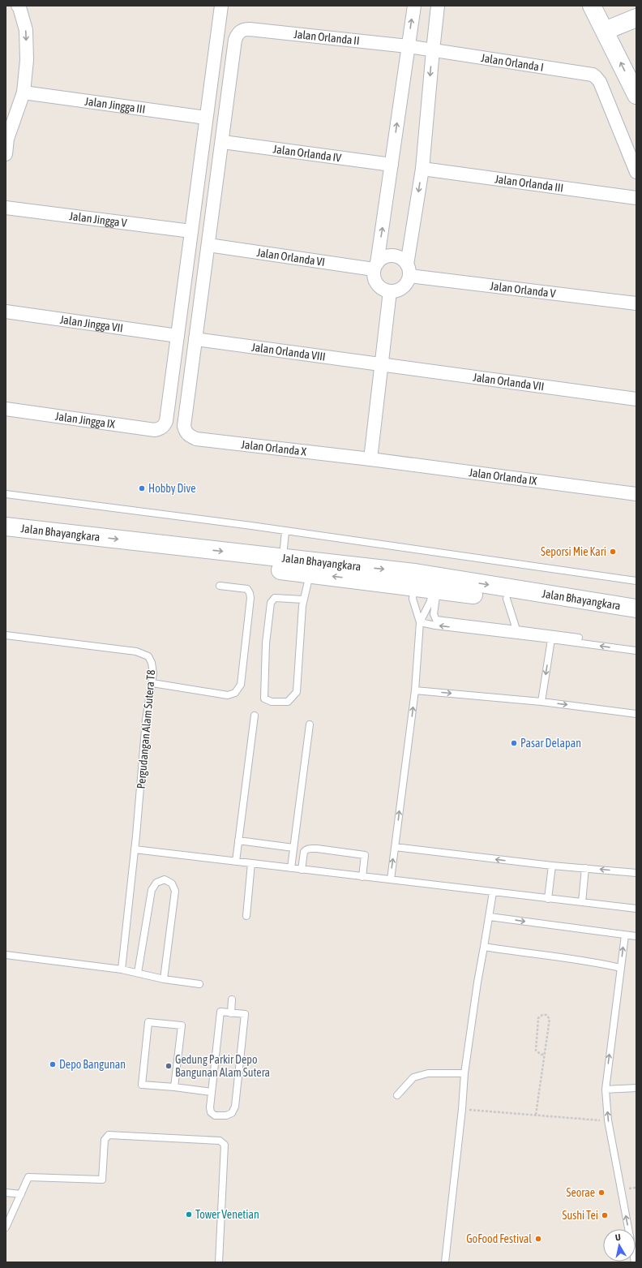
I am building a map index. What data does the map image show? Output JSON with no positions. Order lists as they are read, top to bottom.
{
  "streets": {
    "main road": ["Jalan Bhayangkara"],
    "street": [
      "Jalan Orlanda II",
      "Jalan Orlanda I",
      "Jalan Jingga III",
      "Jalan Orlanda IV",
      "Jalan Orlanda III",
      "Jalan Jingga V",
      "Jalan Orlanda VI",
      "Jalan Orlanda V",
      "Jalan Jingga VII",
      "Jalan Orlanda VIII",
      "Jalan Orlanda VII",
      "Jalan Jingga IX",
      "Jalan Orlanda X",
      "Jalan Orlanda IX"
    ],
    "lane": ["Pergudangan Alam Sutera T8"]
  },
  "crossings": [
    ["Jalan Orlanda II", "Jalan Orlanda I"],
    ["Jalan Orlanda II", "Jalan Orlanda IV"],
    ["Jalan Orlanda VI", "Jalan Orlanda V"],
    ["Jalan Jingga VII", "Jalan Jingga IX"],
    ["Jalan Orlanda VIII", "Jalan Orlanda VII"],
    ["Jalan Orlanda VIII", "Jalan Orlanda X"],
    ["Jalan Orlanda X", "Jalan Orlanda IX"]
  ],
  "places": [
    "Hobby Dive",
    "Seporsi Mie Kari",
    "Pasar Delapan",
    "Depo Bangunan",
    "Gedung Parkir Depo Bangunan Alam Sutera",
    "Seorae",
    "Tower Venetian",
    "Sushi Tei",
    "GoFood Festival"
  ],
  "north": "top"
}
